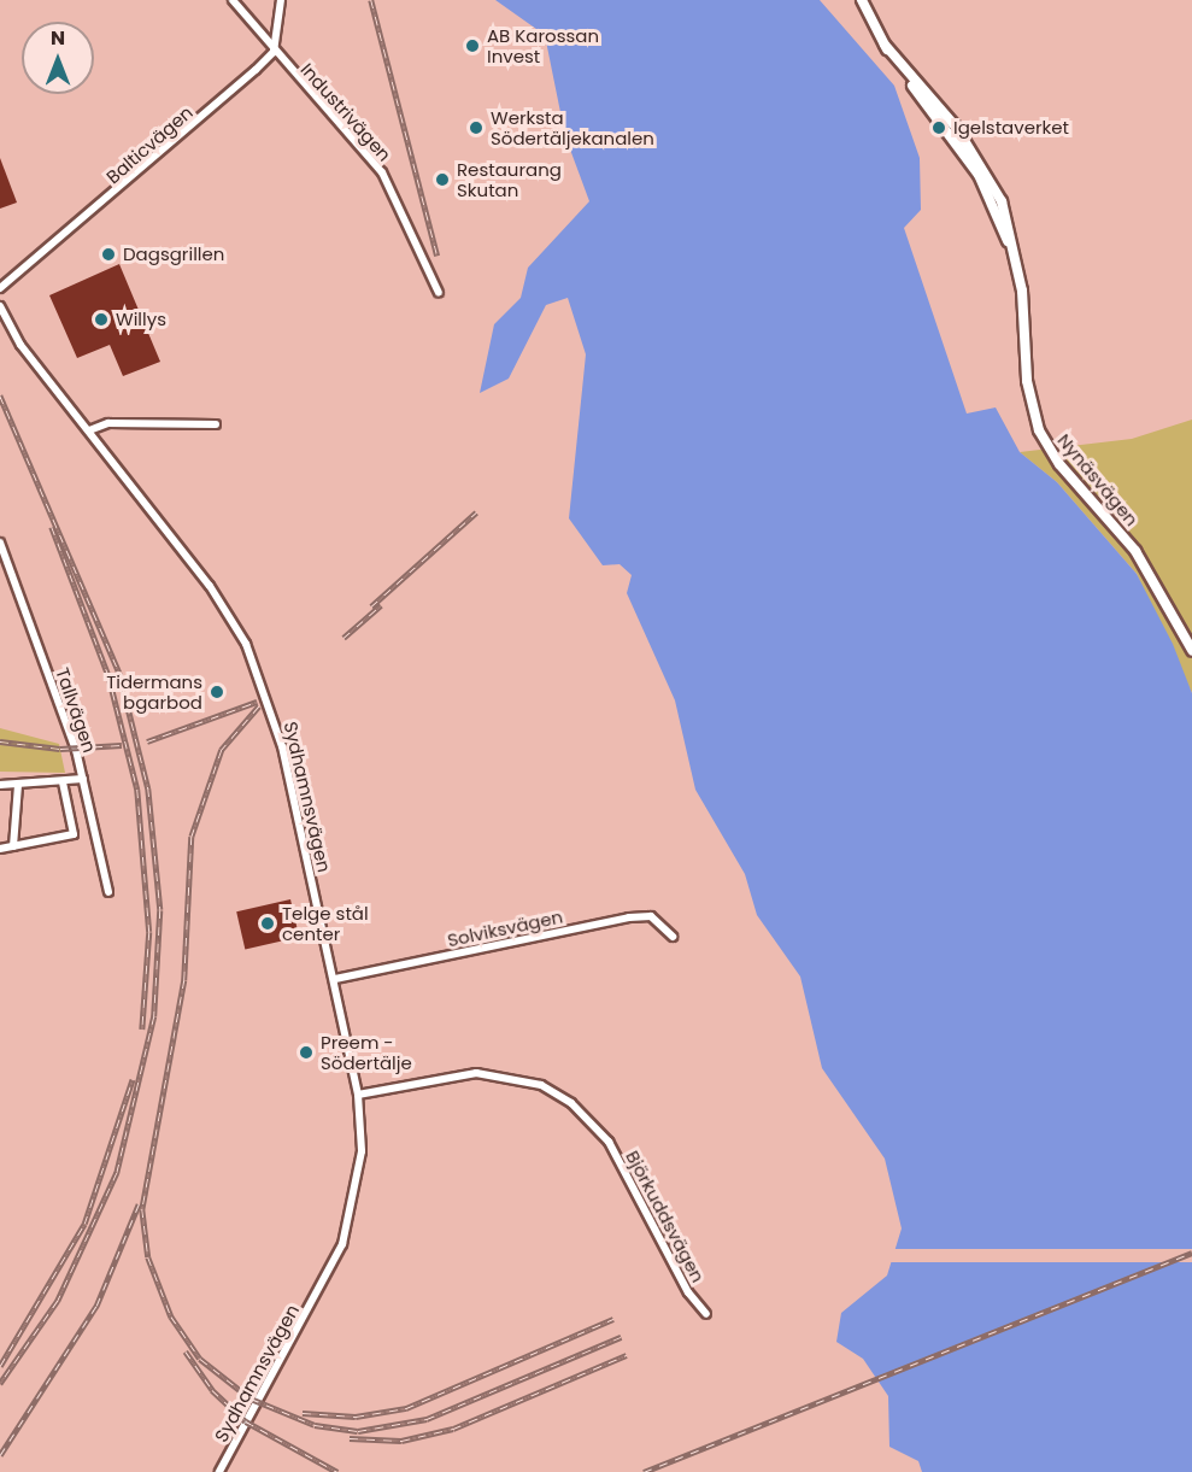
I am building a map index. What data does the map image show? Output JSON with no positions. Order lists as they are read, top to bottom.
{
  "streets": {
    "street": [
      "Industrivägen",
      "Balticvägen",
      "Nynäsvägen",
      "Tallvägen",
      "Sydhamnsvägen",
      "Solviksvägen",
      "Björkuddsvägen"
    ]
  },
  "crossings": [
    ["Industrivägen", "Balticvägen"],
    ["Sydhamnsvägen", "Solviksvägen"],
    ["Sydhamnsvägen", "Björkuddsvägen"]
  ],
  "places": [
    "AB Karossan Invest",
    "Werksta Södertäljekanalen",
    "Igelstaverket",
    "Restaurang Skutan",
    "Dagsgrillen",
    "Willys",
    "Tidermans bgarbod",
    "Telge stål center",
    "Preem - Södertälje"
  ],
  "north": "top"
}
